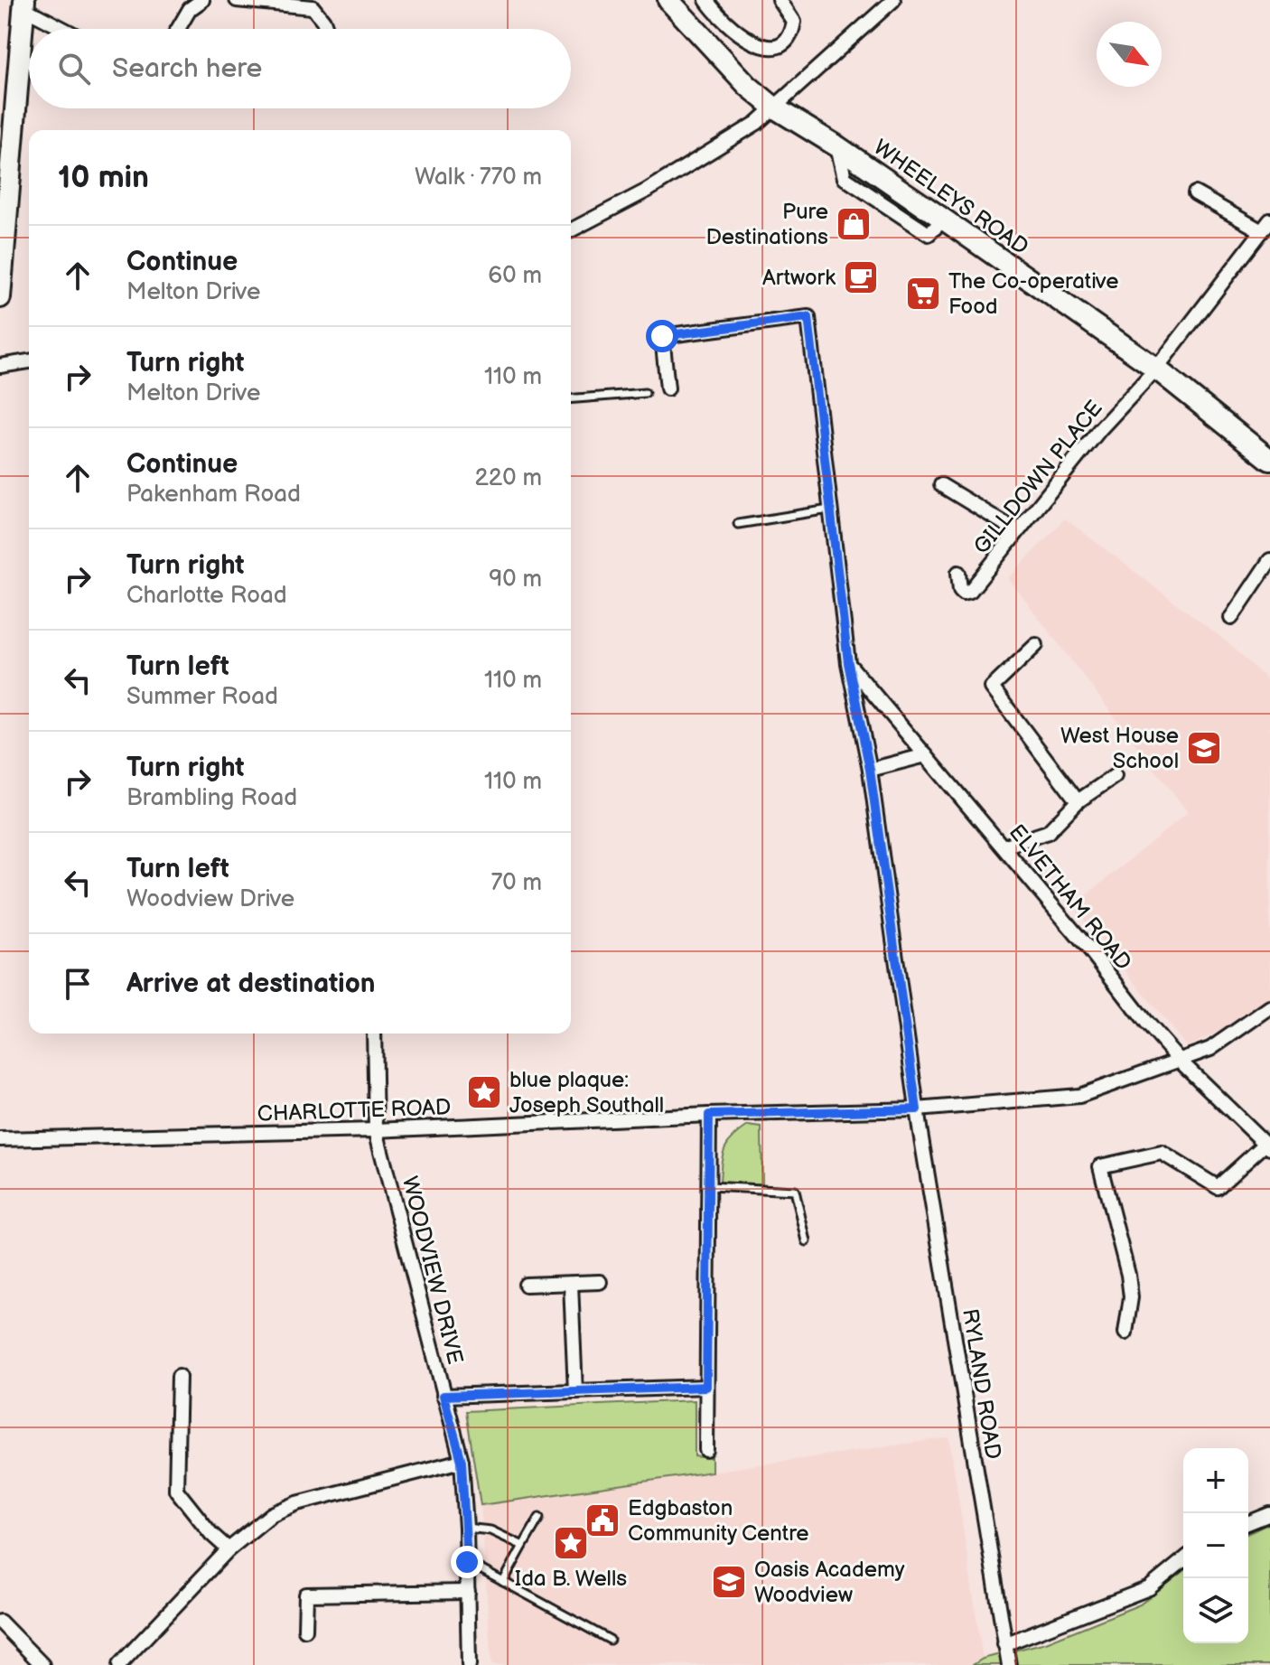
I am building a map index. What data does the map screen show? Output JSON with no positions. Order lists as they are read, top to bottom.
{
  "streets": {
    "street": [
      "WHEELEYS ROAD",
      "GILLDOWN PLACE",
      "ELVETHAM ROAD",
      "CHARLOTTE ROAD",
      "WOODVIEW DRIVE",
      "RYLAND ROAD"
    ]
  },
  "crossings": [
    ["WHEELEYS ROAD", "GILLDOWN PLACE"],
    ["ELVETHAM ROAD", "CHARLOTTE ROAD"],
    ["ELVETHAM ROAD", "RYLAND ROAD"],
    ["CHARLOTTE ROAD", "WOODVIEW DRIVE"],
    ["CHARLOTTE ROAD", "RYLAND ROAD"]
  ],
  "places": {
    "shop": ["Pure Destinations"],
    "cafe": ["Artwork"],
    "supermarket": ["The Co-operative Food"],
    "school or university": ["West House School", "Oasis Academy Woodview"],
    "place": ["blue plaque: Joseph Southall", "Ida B. Wells"],
    "public building": ["Edgbaston Community Centre"]
  },
  "north": "bottom right",
  "page": {
    "search": "Search here",
    "heading": ["10 min", "Walk · 770 m"],
    "list": [
      ["Continue", "Melton Drive", "60 m"],
      ["Turn right", "Melton Drive", "110 m"],
      ["Continue", "Pakenham Road", "220 m"],
      ["Turn right", "Charlotte Road", "90 m"],
      ["Turn left", "Summer Road", "110 m"],
      ["Turn right", "Brambling Road", "110 m"],
      ["Turn left", "Woodview Drive", "70 m"],
      "Arrive at destination"
    ],
    "map_buttons": ["+", "−"]
  }
}
